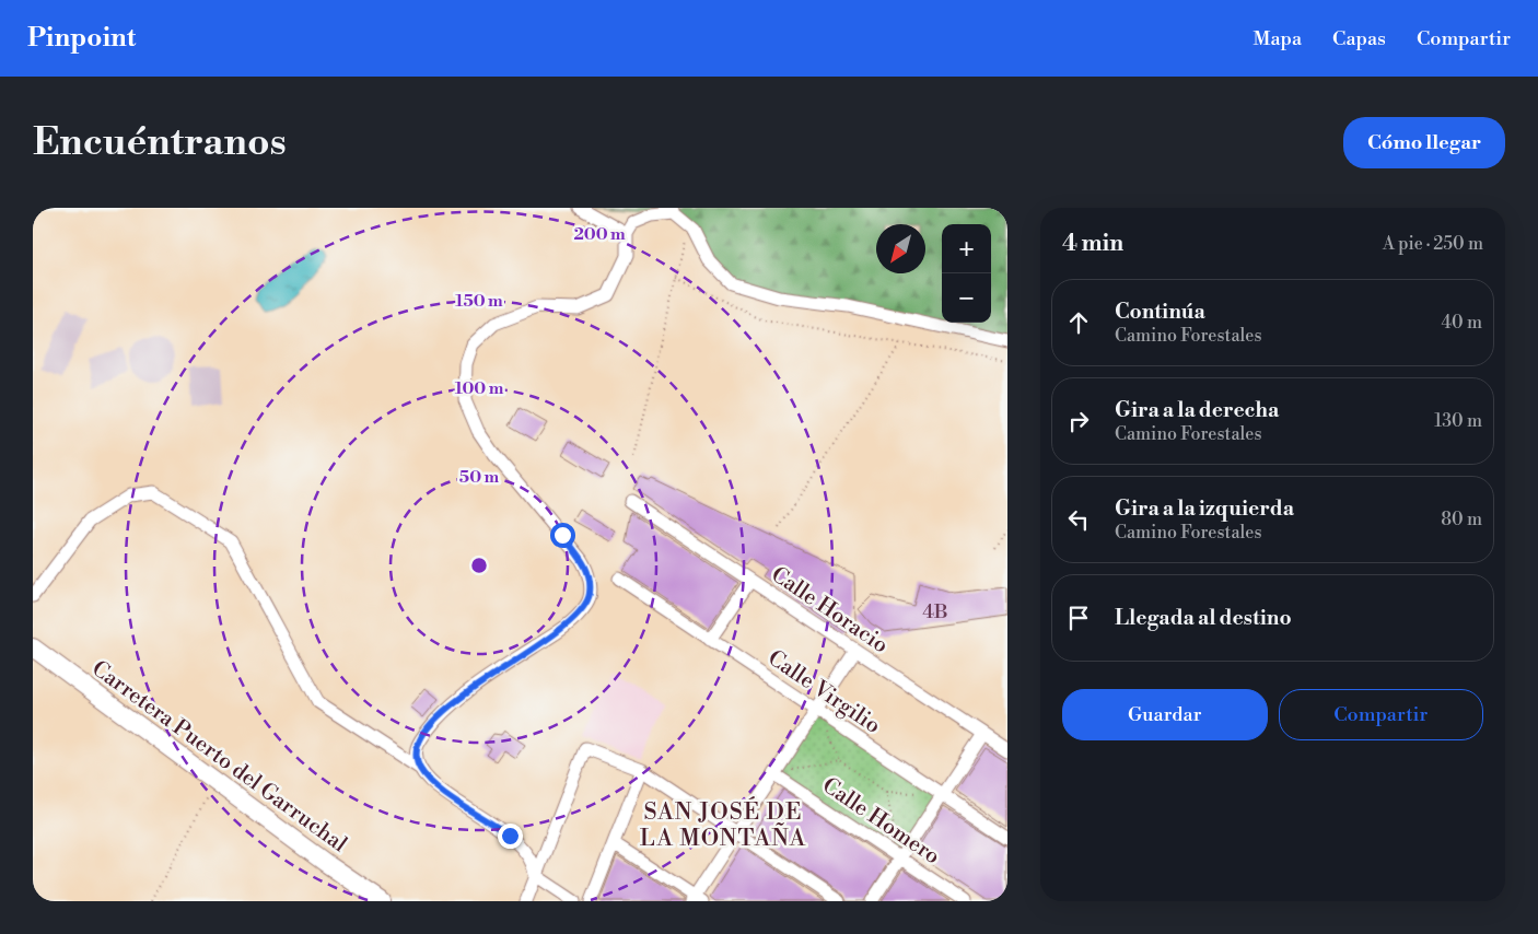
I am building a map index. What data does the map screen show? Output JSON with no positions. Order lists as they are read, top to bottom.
{
  "streets": {
    "main road": ["Carretera Puerto del Garruchal"],
    "street": ["Calle Horacio", "Calle Virgilio", "Calle Homero"]
  },
  "districts": ["SAN JOSÉ DE LA MONTAÑA"],
  "house_numbers": ["4B"],
  "north": "bottom left",
  "page": {
    "header": "Pinpoint",
    "nav": ["Mapa", "Capas", "Compartir"],
    "buttons": [
      "Cómo llegar",
      ["Guardar", "Compartir"]
    ],
    "title": "Encuéntranos",
    "heading": ["4 min", "A pie · 250 m"],
    "map_buttons": ["+", "−"],
    "list": [
      ["Continúa", "Camino Forestales", "40 m"],
      ["Gira a la derecha", "Camino Forestales", "130 m"],
      ["Gira a la izquierda", "Camino Forestales", "80 m"],
      "Llegada al destino"
    ]
  },
  "rings": [
    "200 m",
    "150 m",
    "100 m",
    "50 m"
  ]
}
